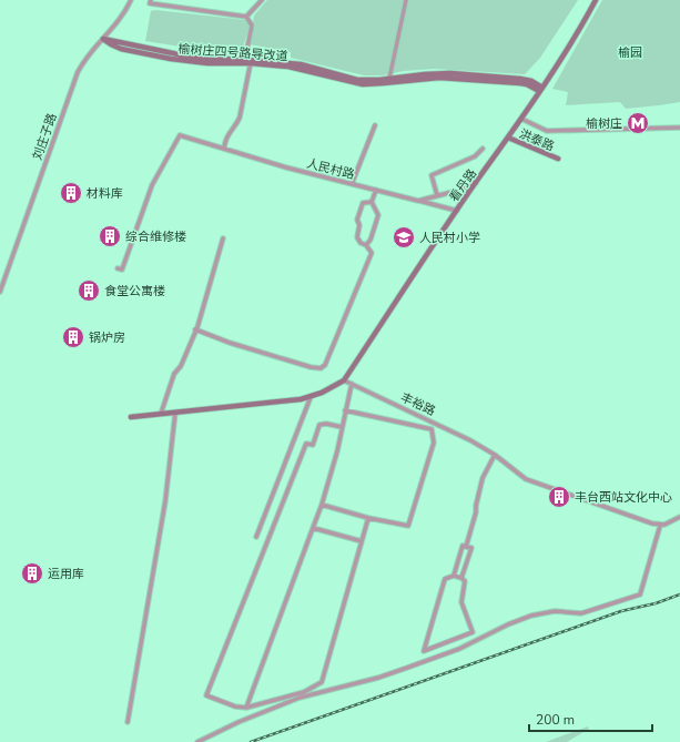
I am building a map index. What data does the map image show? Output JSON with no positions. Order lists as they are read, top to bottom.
{
  "streets": {
    "street": [
      "榆树庄四号路导改道",
      "刘庄子路",
      "洪泰路",
      "人民村路",
      "看丹路",
      "丰裕路"
    ]
  },
  "crossings": [
    ["榆树庄四号路导改道", "刘庄子路"],
    ["榆树庄四号路导改道", "看丹路"],
    ["洪泰路", "看丹路"],
    ["人民村路", "看丹路"],
    ["看丹路", "丰裕路"]
  ],
  "parks": ["榆园"],
  "places": {
    "metro station": ["榆树庄"],
    "building": [
      "材料库",
      "综合维修楼",
      "食堂公寓楼",
      "锅炉房",
      "丰台西站文化中心",
      "运用库"
    ],
    "school or university": ["人民村小学"]
  },
  "scale_bar": "200 m"
}
